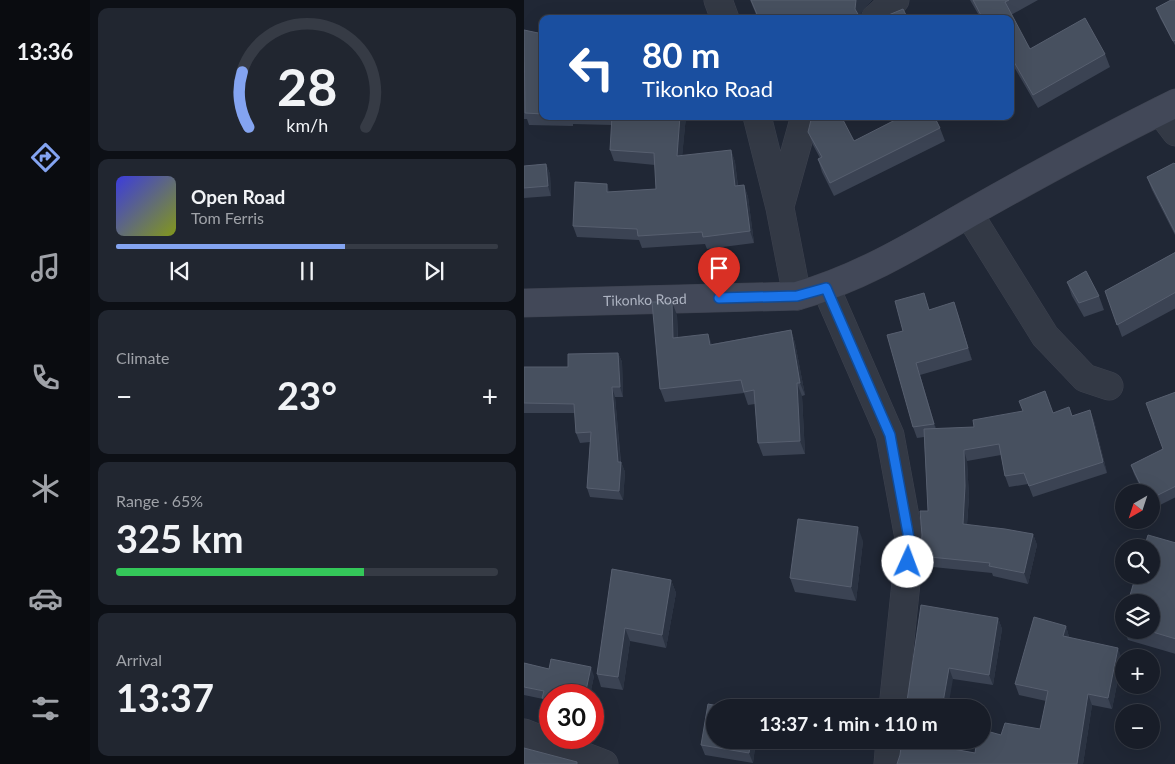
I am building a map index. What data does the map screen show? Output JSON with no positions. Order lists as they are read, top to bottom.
{
  "streets": {
    "street": ["Tikonko Road"]
  },
  "north": "bottom left",
  "page": {
    "tabs": "13:36",
    "turn": ["80 m", "Tikonko Road"],
    "song": ["Open Road", "Tom Ferris"],
    "tile": [
      "Climate",
      ["Range · 65%", "325 km"],
      ["Arrival", "13:37"]
    ],
    "heat": ["−", "23°", "+"],
    "map_buttons": ["+", "−"],
    "limit": "30",
    "trip": "13:37 · 1 min · 110 m",
    "gauge": ["28", "km/h"]
  }
}
